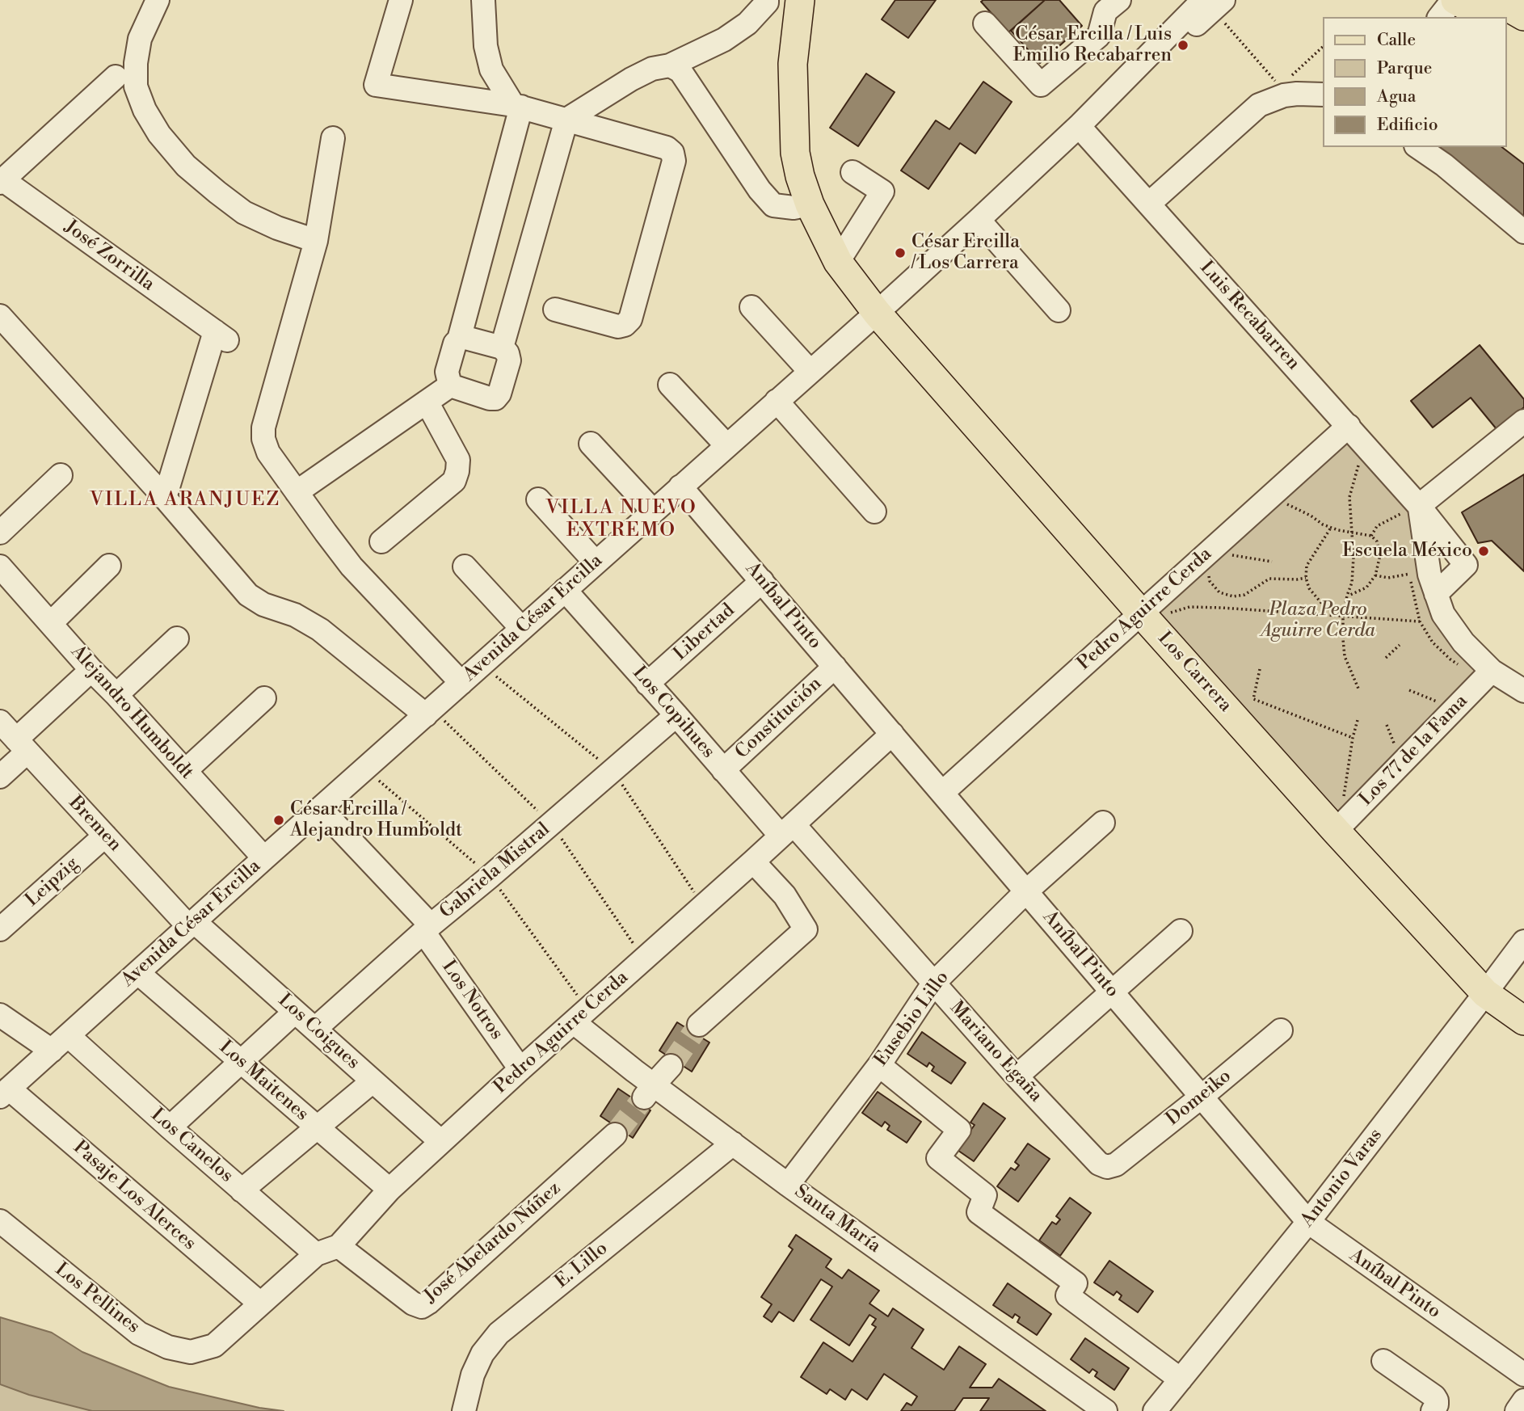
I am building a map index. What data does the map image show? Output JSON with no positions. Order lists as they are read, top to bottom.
{
  "streets": {
    "main road": ["Los Carrera"],
    "street": [
      "José Zorrilla",
      "Luis Recabarren",
      "Aníbal Pinto",
      "Pedro Aguirre Cerda",
      "Avenida César Ercilla",
      "Libertad",
      "Alejandro Humboldt",
      "Los Copihues",
      "Constitución",
      "Los 77 de la Fama",
      "Bremen",
      "Gabriela Mistral",
      "Leipzig",
      "Los Notros",
      "Eusebio Lillo",
      "Los Coigues",
      "Mariano Egaña",
      "Los Maitenes",
      "Domeiko",
      "Los Canelos",
      "Antonio Varas",
      "Pasaje Los Alerces",
      "Santa María",
      "José Abelardo Núñez",
      "E. Lillo",
      "Los Pellines"
    ]
  },
  "crossings": [
    ["Luis Recabarren", "Pedro Aguirre Cerda"],
    ["Luis Recabarren", "Avenida César Ercilla"],
    ["Aníbal Pinto", "Pedro Aguirre Cerda"],
    ["Aníbal Pinto", "Avenida César Ercilla"],
    ["Aníbal Pinto", "Libertad"],
    ["Aníbal Pinto", "Constitución"],
    ["Aníbal Pinto", "Eusebio Lillo"],
    ["Aníbal Pinto", "Domeiko"],
    ["Aníbal Pinto", "Antonio Varas"],
    ["Pedro Aguirre Cerda", "Los Carrera"],
    ["Pedro Aguirre Cerda", "Los Copihues"],
    ["Pedro Aguirre Cerda", "Los Notros"],
    ["Pedro Aguirre Cerda", "Los Coigues"],
    ["Pedro Aguirre Cerda", "Mariano Egaña"],
    ["Pedro Aguirre Cerda", "Los Maitenes"],
    ["Pedro Aguirre Cerda", "Los Canelos"],
    ["Pedro Aguirre Cerda", "Pasaje Los Alerces"],
    ["Pedro Aguirre Cerda", "Santa María"],
    ["Pedro Aguirre Cerda", "José Abelardo Núñez"],
    ["Pedro Aguirre Cerda", "Los Pellines"],
    ["Avenida César Ercilla", "Los Carrera"],
    ["Avenida César Ercilla", "Alejandro Humboldt"],
    ["Avenida César Ercilla", "Los Copihues"],
    ["Avenida César Ercilla", "Bremen"],
    ["Avenida César Ercilla", "Los Notros"],
    ["Avenida César Ercilla", "Los Coigues"],
    ["Avenida César Ercilla", "Los Maitenes"],
    ["Avenida César Ercilla", "Los Canelos"],
    ["Avenida César Ercilla", "Pasaje Los Alerces"],
    ["Libertad", "Los Copihues"],
    ["Los Carrera", "Los 77 de la Fama"],
    ["Los Carrera", "Antonio Varas"],
    ["Los Copihues", "Constitución"],
    ["Los Copihues", "Gabriela Mistral"],
    ["Los Copihues", "Mariano Egaña"],
    ["Bremen", "Leipzig"],
    ["Bremen", "Los Coigues"],
    ["Gabriela Mistral", "Los Notros"],
    ["Gabriela Mistral", "Los Coigues"],
    ["Eusebio Lillo", "Mariano Egaña"],
    ["Eusebio Lillo", "Santa María"],
    ["Mariano Egaña", "Domeiko"],
    ["Santa María", "E. Lillo"]
  ],
  "districts": ["VILLA ARANJUEZ", "VILLA NUEVO EXTREMO"],
  "parks": ["Plaza Pedro Aguirre Cerda"],
  "places": [
    "César Ercilla / Luis Emilio Recabarren",
    "César Ercilla / Los Carrera",
    "Escuela México",
    "César Ercilla / Alejandro Humboldt"
  ],
  "legend": [
    "Calle",
    "Parque",
    "Agua",
    "Edificio"
  ]
}
